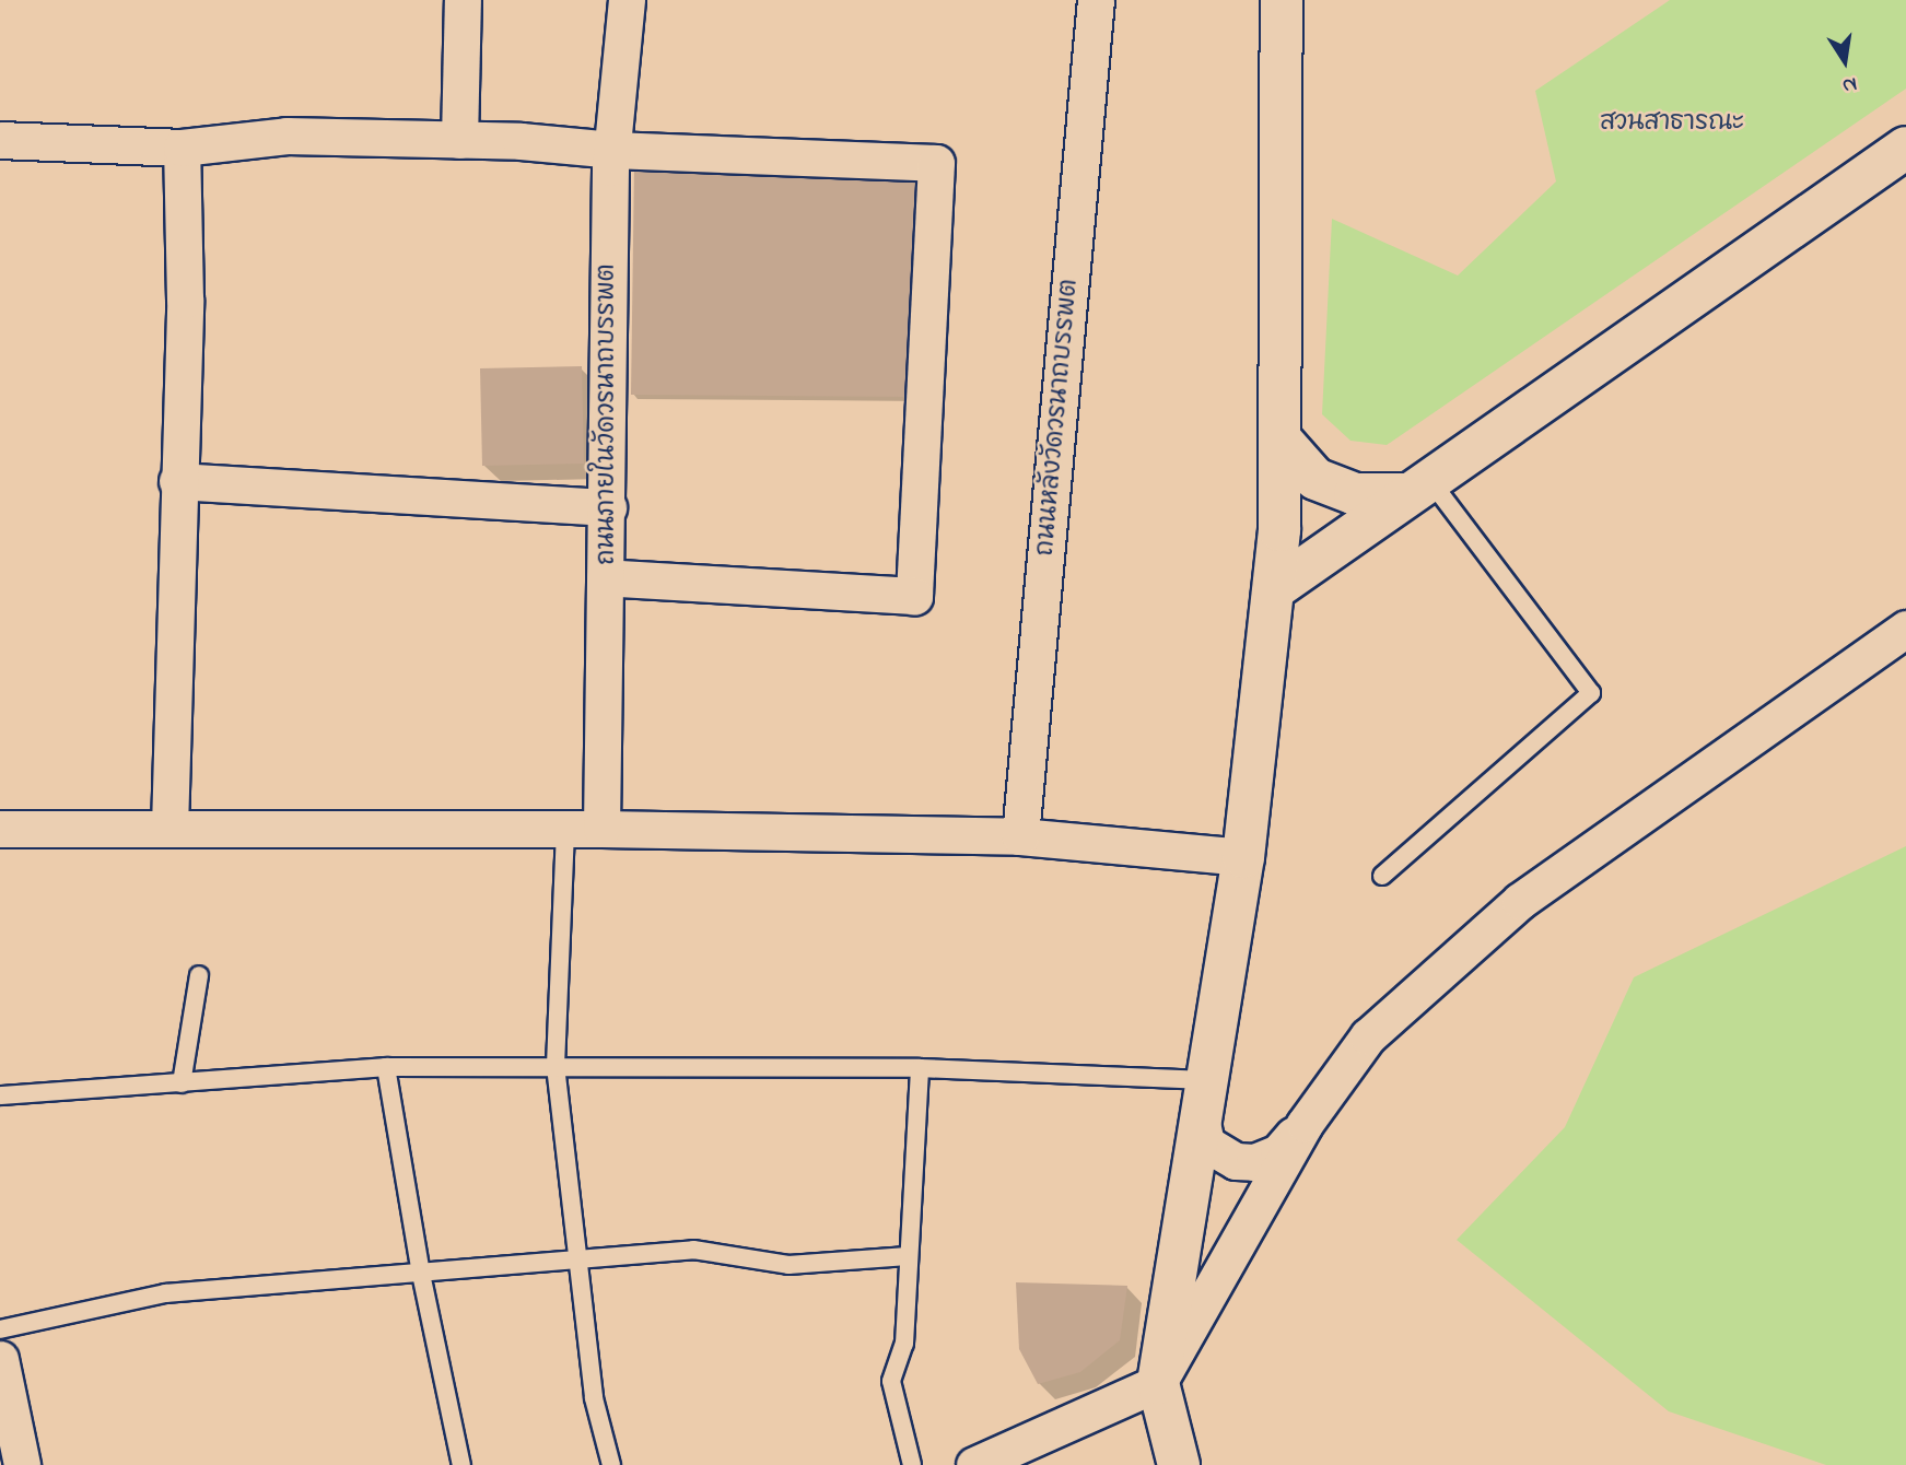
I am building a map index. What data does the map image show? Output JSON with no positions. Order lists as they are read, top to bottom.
{
  "streets": {
    "street": ["ถนนภายในวัดวรนาถบรรพต", "ถนนหลังวัดวรนาถบรรพต"]
  },
  "parks": ["สวนสาธารณะ"],
  "north": "bottom"
}
